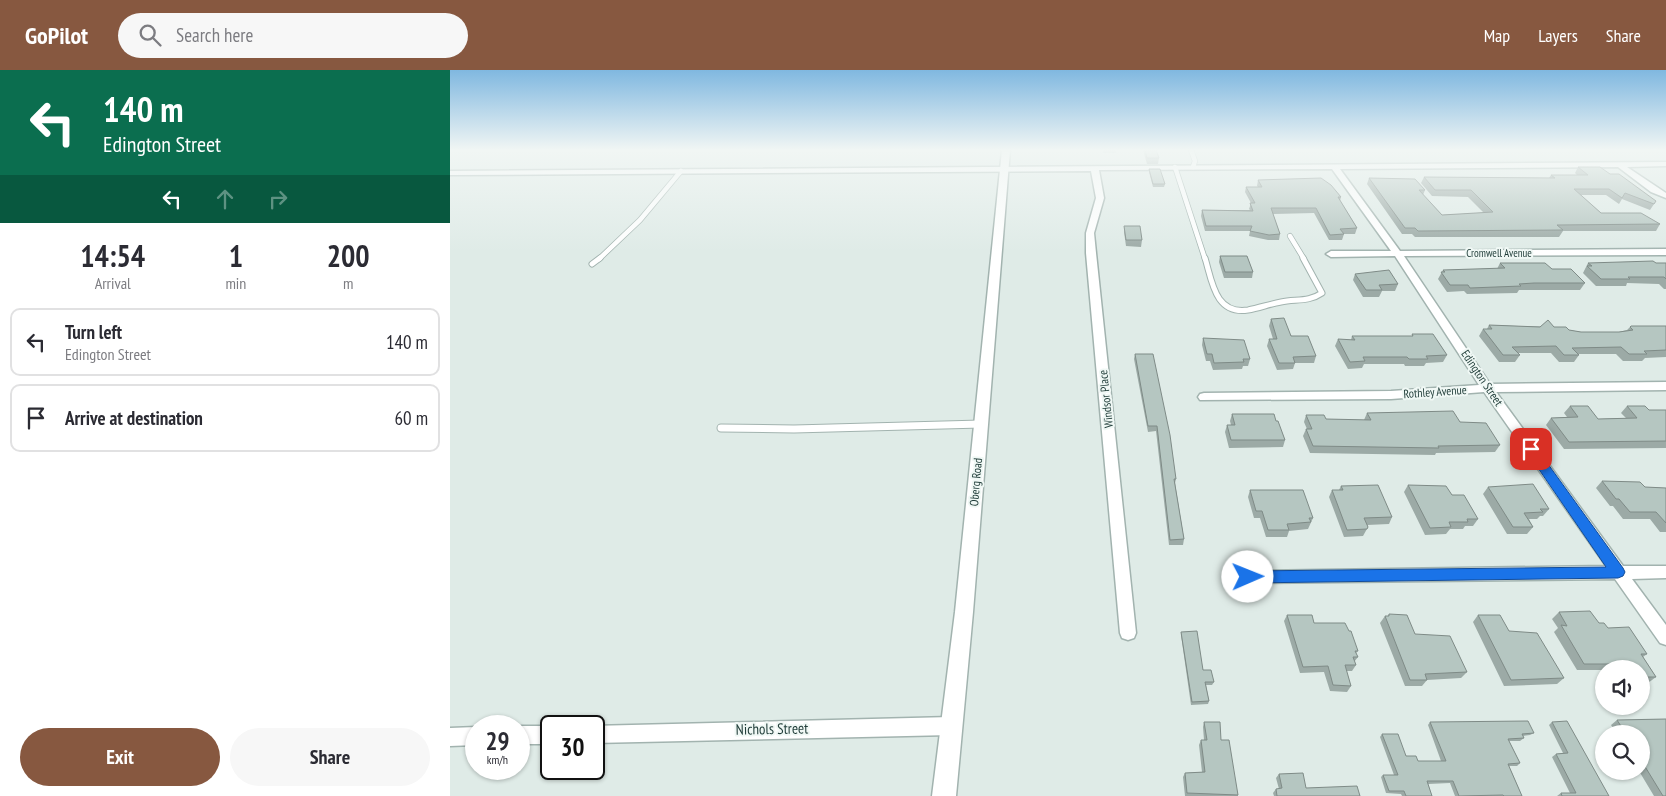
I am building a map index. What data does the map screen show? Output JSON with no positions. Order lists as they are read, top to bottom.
{
  "streets": {
    "street": [
      "Cromwell Avenue",
      "Edington Street",
      "Rothley Avenue",
      "Windsor Place",
      "Oberg Road",
      "Nichols Street"
    ]
  },
  "crossings": [
    ["Cromwell Avenue", "Edington Street"],
    ["Edington Street", "Rothley Avenue"],
    ["Oberg Road", "Nichols Street"]
  ],
  "page": {
    "header": "GoPilot",
    "search": "Search here",
    "nav": ["Map", "Layers", "Share"],
    "turn": ["140 m", "Edington Street"],
    "eta": [
      "14:54",
      "Arrival",
      "1",
      "min",
      "200",
      "m"
    ],
    "list": [
      {
        "name": "Turn left",
        "note": "Edington Street",
        "value": "140 m"
      },
      {
        "name": "Arrive at destination",
        "value": "60 m"
      }
    ],
    "speed": "29 km/h",
    "limit": "30",
    "buttons": ["Exit", "Share"]
  }
}
